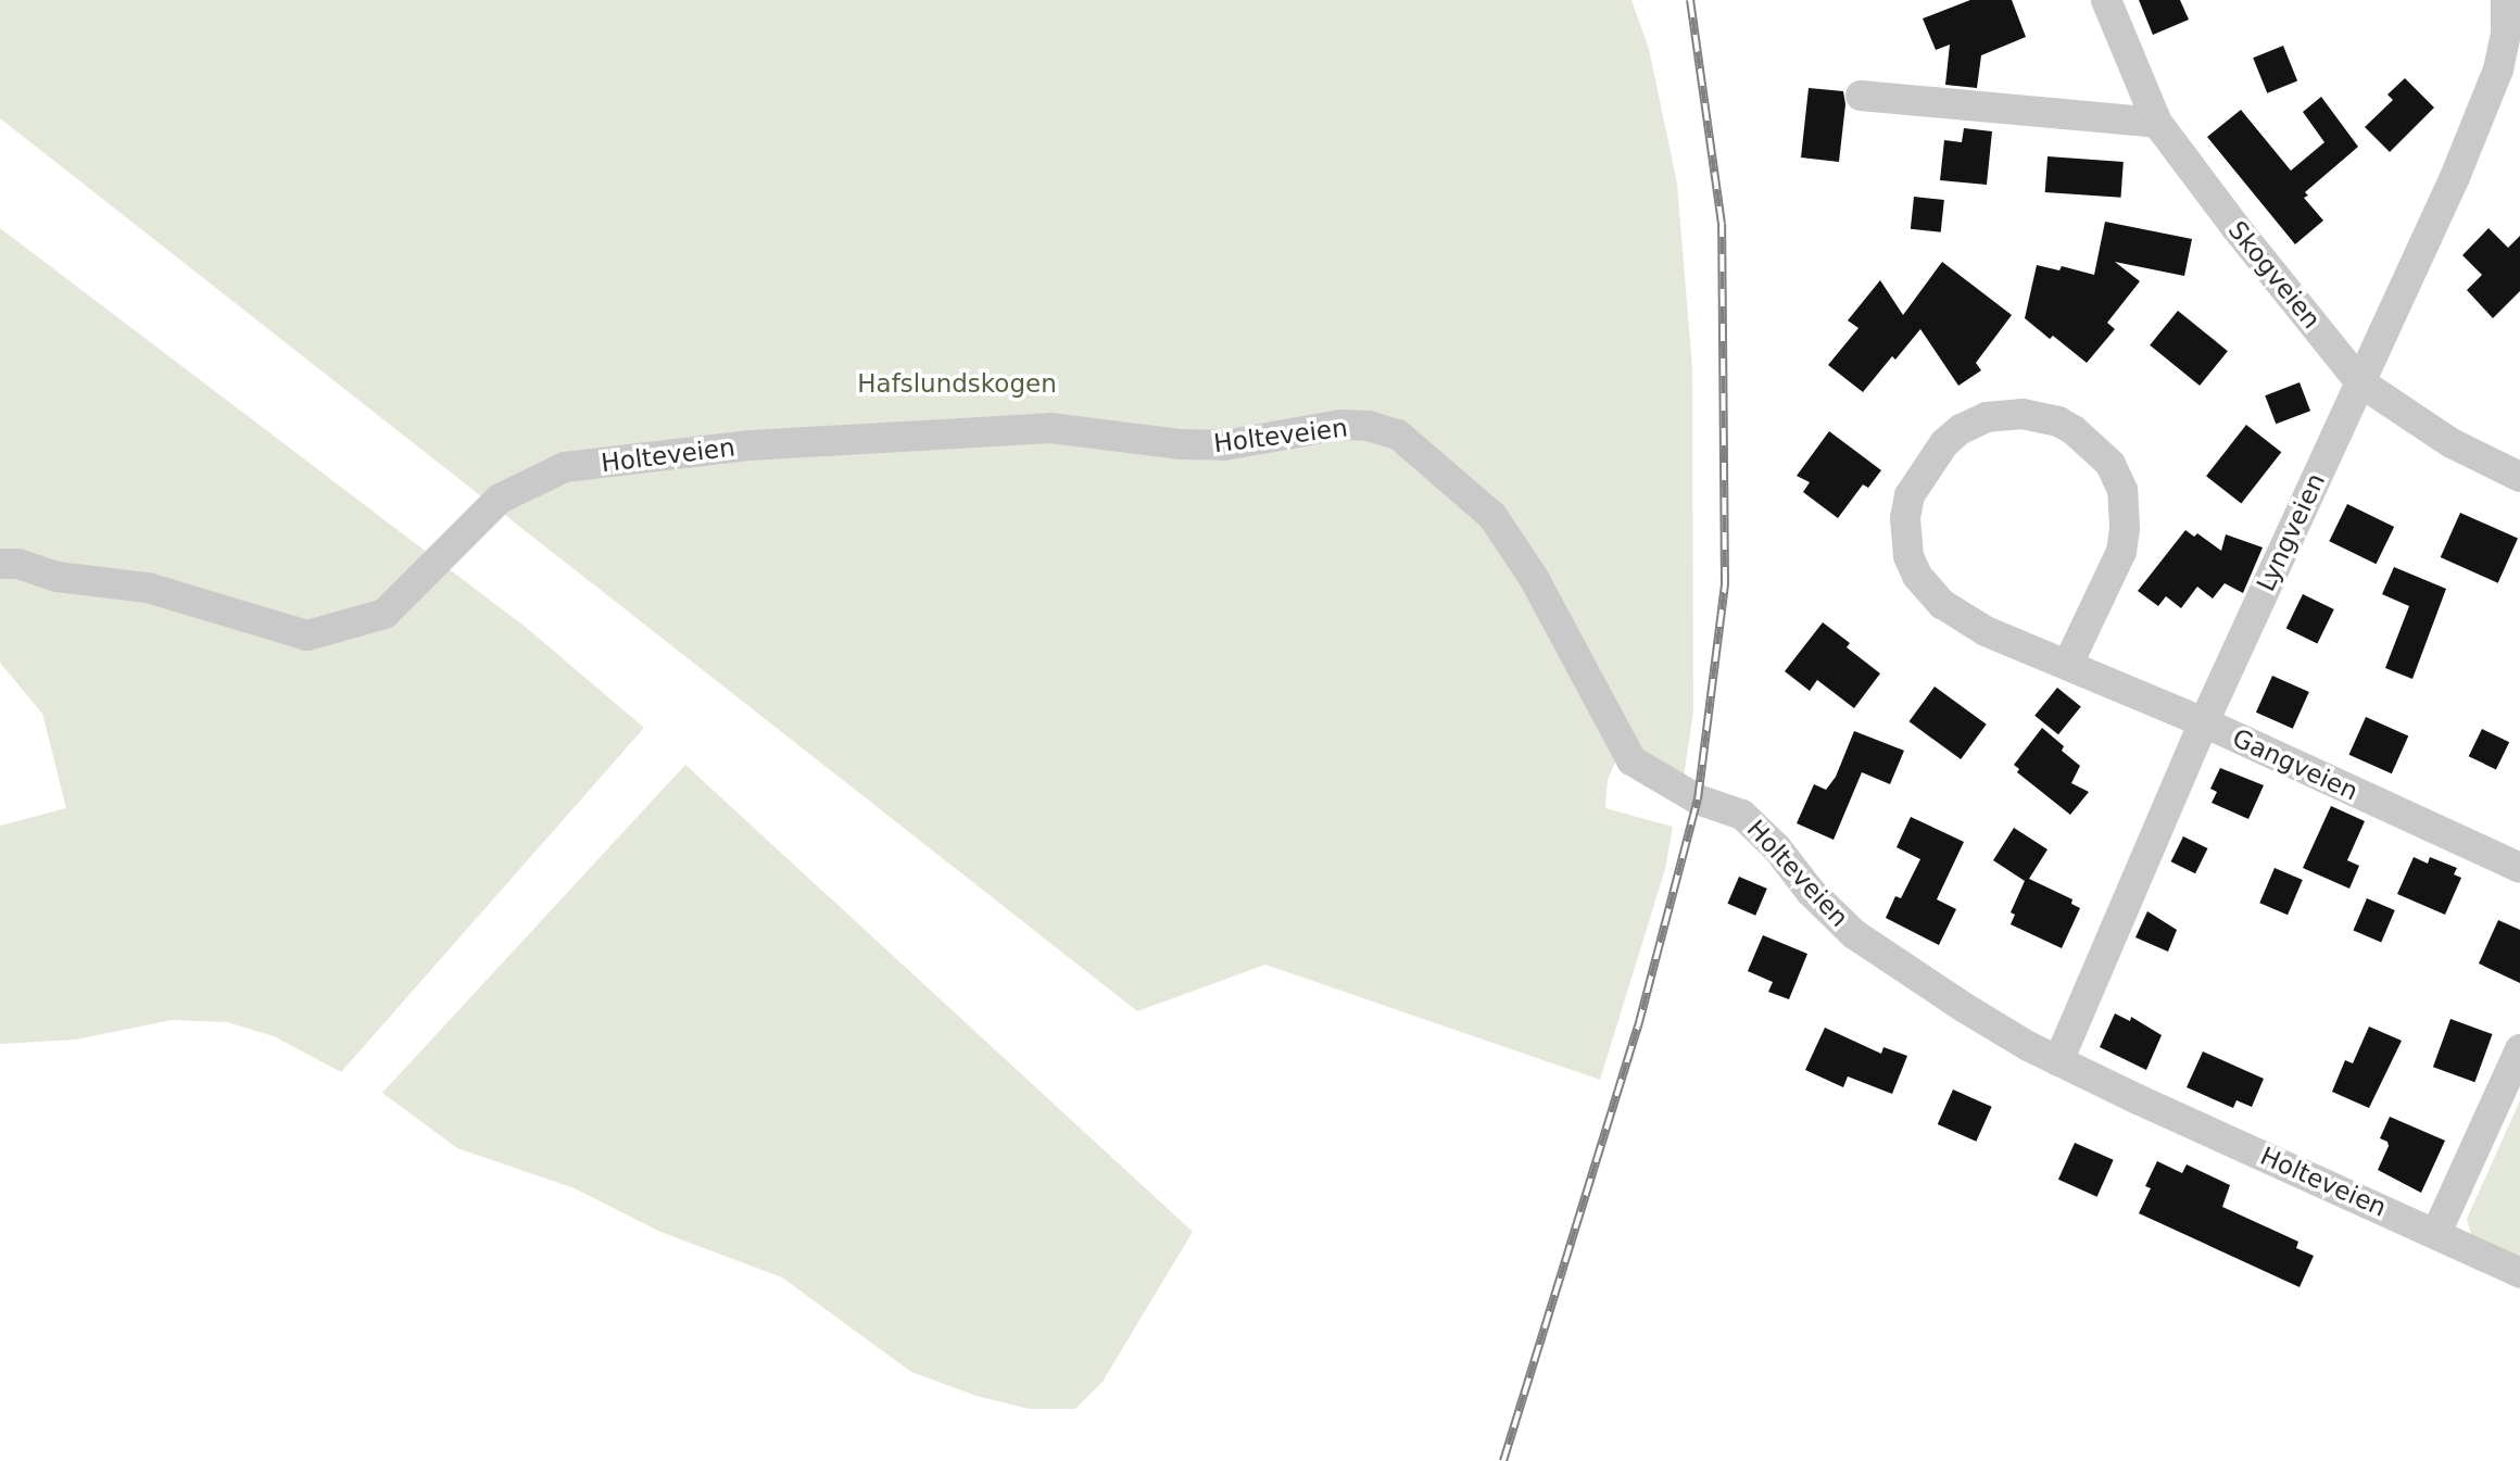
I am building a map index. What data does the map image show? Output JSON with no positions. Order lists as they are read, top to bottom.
{
  "streets": {
    "street": [
      "Skogveien",
      "Holteveien",
      "Lyngveien",
      "Gangveien"
    ]
  },
  "crossings": [
    ["Skogveien", "Lyngveien"],
    ["Holteveien", "Lyngveien"],
    ["Lyngveien", "Gangveien"]
  ],
  "parks": ["Hafslundskogen"]
}
